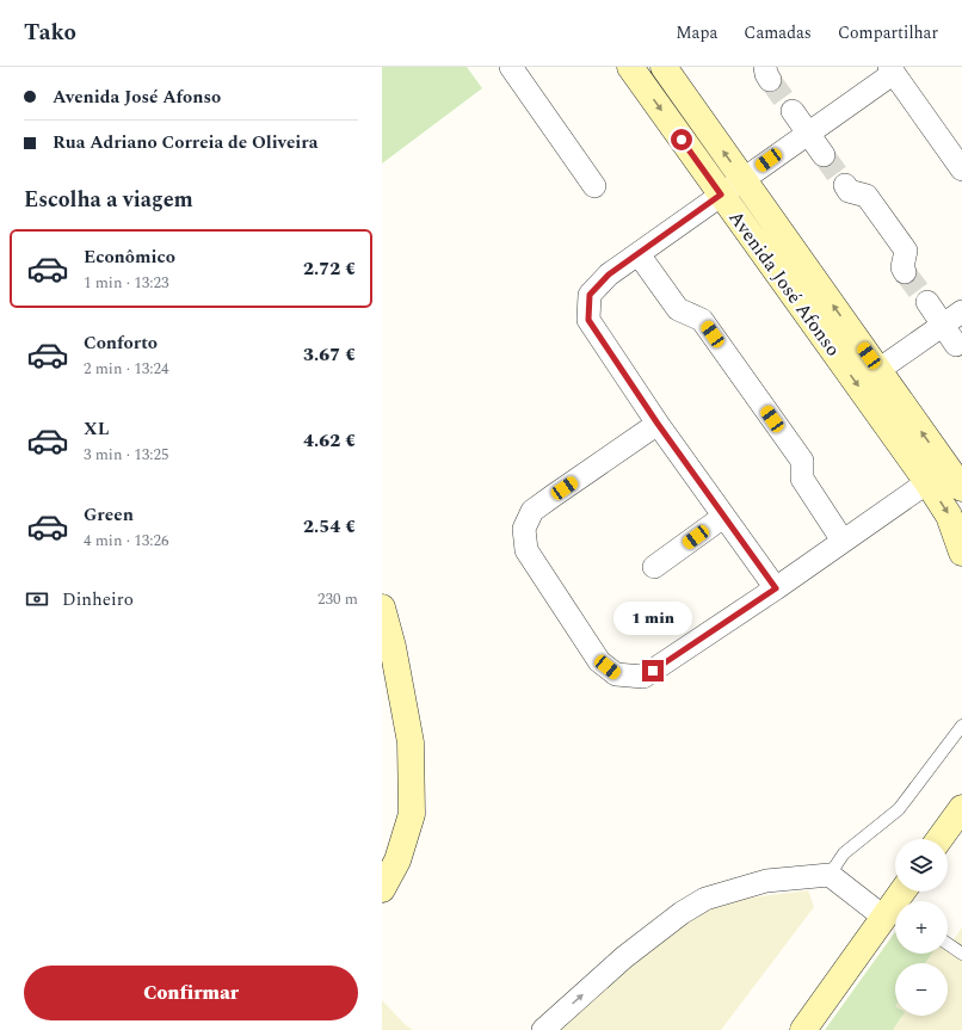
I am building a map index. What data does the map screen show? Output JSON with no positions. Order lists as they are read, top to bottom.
{
  "streets": {
    "street": ["Avenida José Afonso"]
  },
  "page": {
    "header": "Tako",
    "nav": ["Mapa", "Camadas", "Compartilhar"],
    "banner": ["Avenida José Afonso", "Rua Adriano Correia de Oliveira"],
    "heading": "Escolha a viagem",
    "list": [
      {
        "name": "Econômico",
        "note": "1 min · 13:23",
        "value": "2.72 €"
      },
      {
        "name": "Conforto",
        "note": "2 min · 13:24",
        "value": "3.67 €"
      },
      {
        "name": "XL",
        "note": "3 min · 13:25",
        "value": "4.62 €"
      },
      {
        "name": "Green",
        "note": "4 min · 13:26",
        "value": "2.54 €"
      }
    ],
    "pay": ["Dinheiro", "230 m"],
    "bubble": "1 min",
    "map_buttons": ["+", "−"],
    "buttons": "Confirmar"
  }
}
